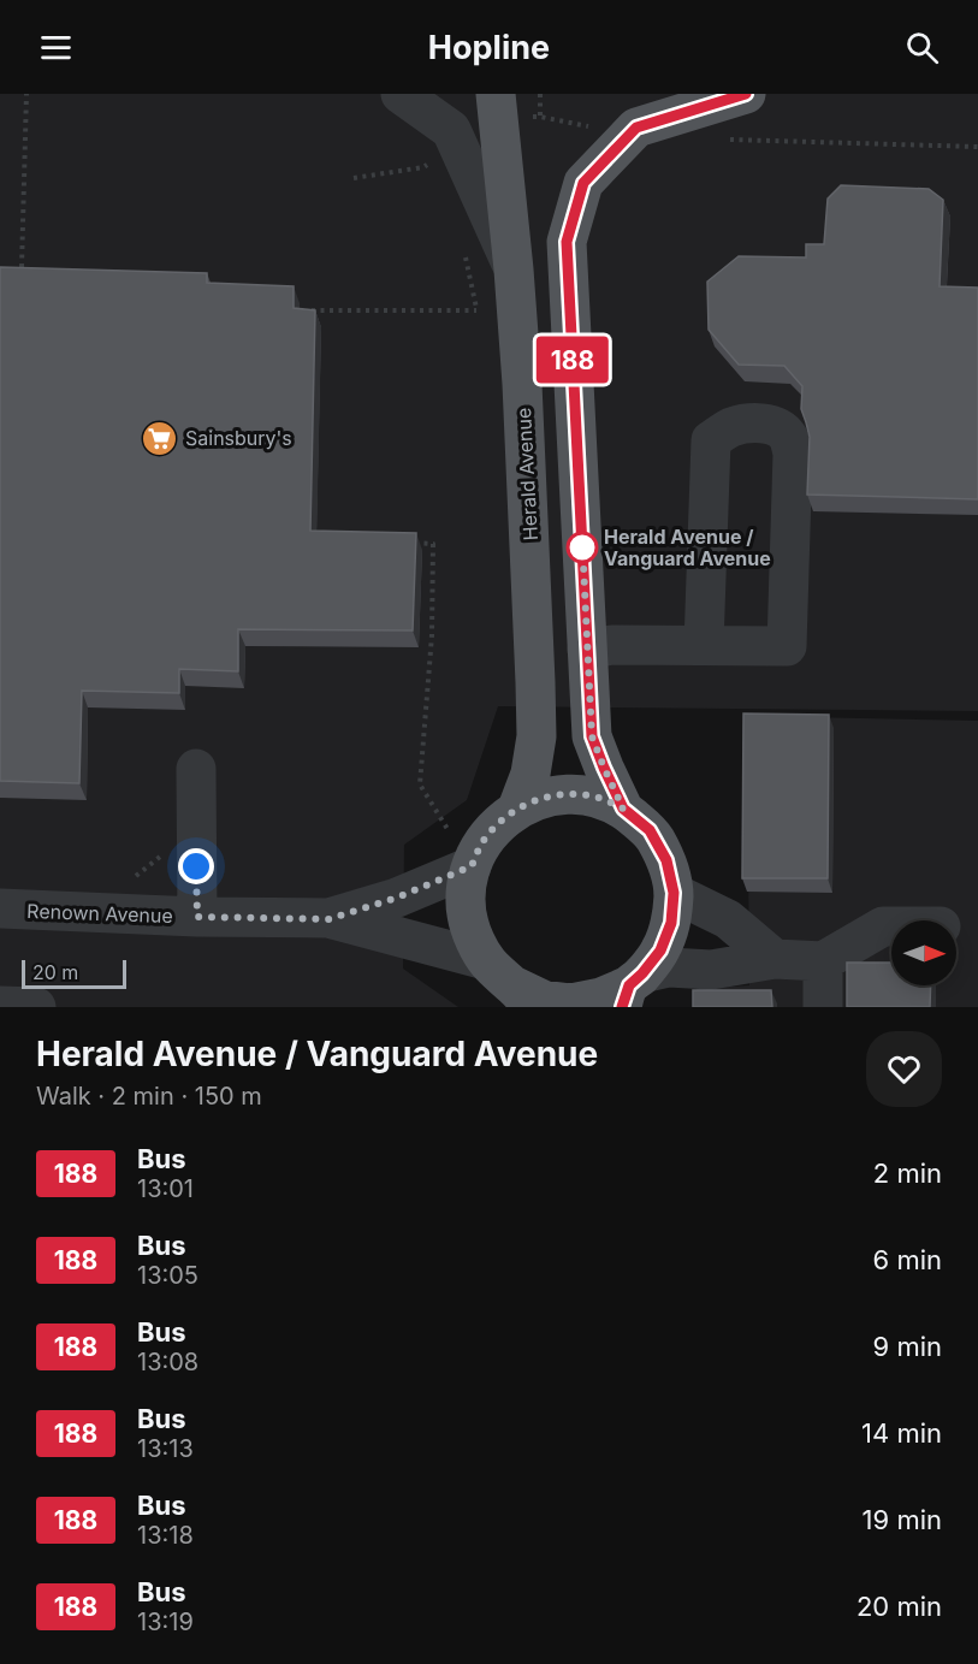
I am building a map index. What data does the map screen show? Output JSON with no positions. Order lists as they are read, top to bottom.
{
  "streets": {
    "main road": ["Herald Avenue"],
    "street": ["Renown Avenue"]
  },
  "crossings": [
    ["Herald Avenue", "Renown Avenue"]
  ],
  "places": {
    "supermarket": ["Sainsbury's"],
    "other": ["Herald Avenue / Vanguard Avenue"]
  },
  "lines": ["bus line 188"],
  "scale_bar": "20 m",
  "north": "right",
  "page": {
    "header": "Hopline",
    "on_map": "188",
    "scale": "20 m",
    "heading": ["Herald Avenue / Vanguard Avenue", "Walk · 2 min · 150 m"],
    "list": [
      {
        "mark": "188",
        "name": "Bus",
        "note": "13:01",
        "value": "2 min"
      },
      {
        "mark": "188",
        "name": "Bus",
        "note": "13:05",
        "value": "6 min"
      },
      {
        "mark": "188",
        "name": "Bus",
        "note": "13:08",
        "value": "9 min"
      },
      {
        "mark": "188",
        "name": "Bus",
        "note": "13:13",
        "value": "14 min"
      },
      {
        "mark": "188",
        "name": "Bus",
        "note": "13:18",
        "value": "19 min"
      },
      {
        "mark": "188",
        "name": "Bus",
        "note": "13:19",
        "value": "20 min"
      }
    ]
  }
}
